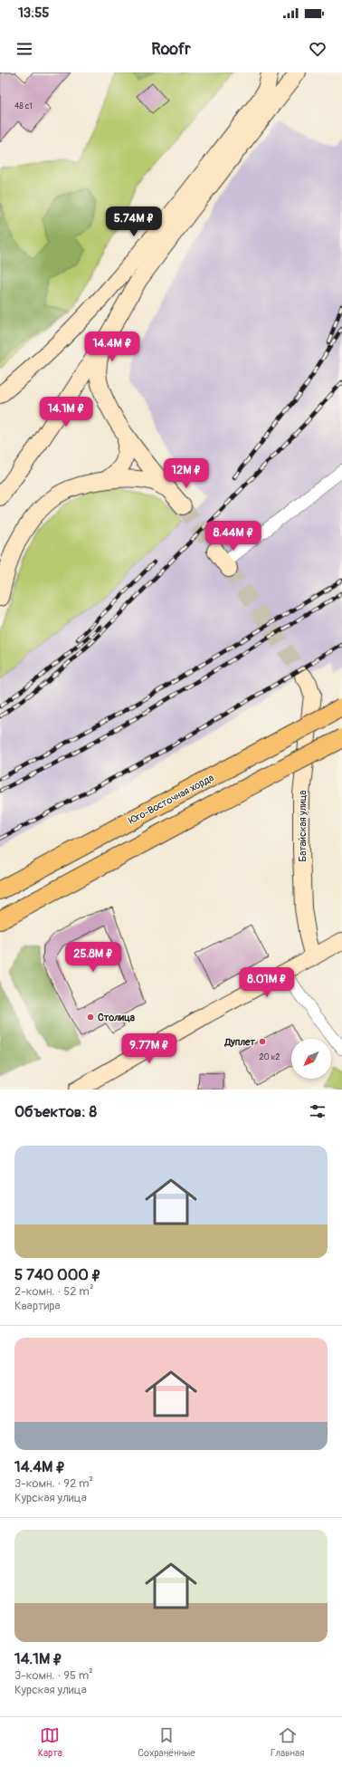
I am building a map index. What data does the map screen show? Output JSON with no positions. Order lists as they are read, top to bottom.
{
  "streets": {
    "main road": ["Юго-Восточная хорда", "Батайская улица"]
  },
  "places": ["Столица", "Дуплет"],
  "house_numbers": ["48 с1", "20 к2"],
  "north": "bottom left",
  "page": {
    "status": "13:55",
    "header": "Roofr",
    "price": [
      "5.74M ₽",
      "14.4M ₽",
      "14.1M ₽",
      "12M ₽",
      "8.44M ₽",
      "25.8M ₽",
      "8.01M ₽",
      "9.77M ₽"
    ],
    "heading": "Объектов: 8",
    "list": [
      {
        "name": "5 740 000 ₽",
        "note": "2-комн. · 52 m² · Квартира"
      },
      {
        "name": "14.4M ₽",
        "note": "3-комн. · 92 m² · Курская улица"
      },
      {
        "name": "14.1M ₽",
        "note": "3-комн. · 95 m² · Курская улица"
      }
    ],
    "tabs": ["Карта", "Сохранённые", "Главная"]
  }
}
